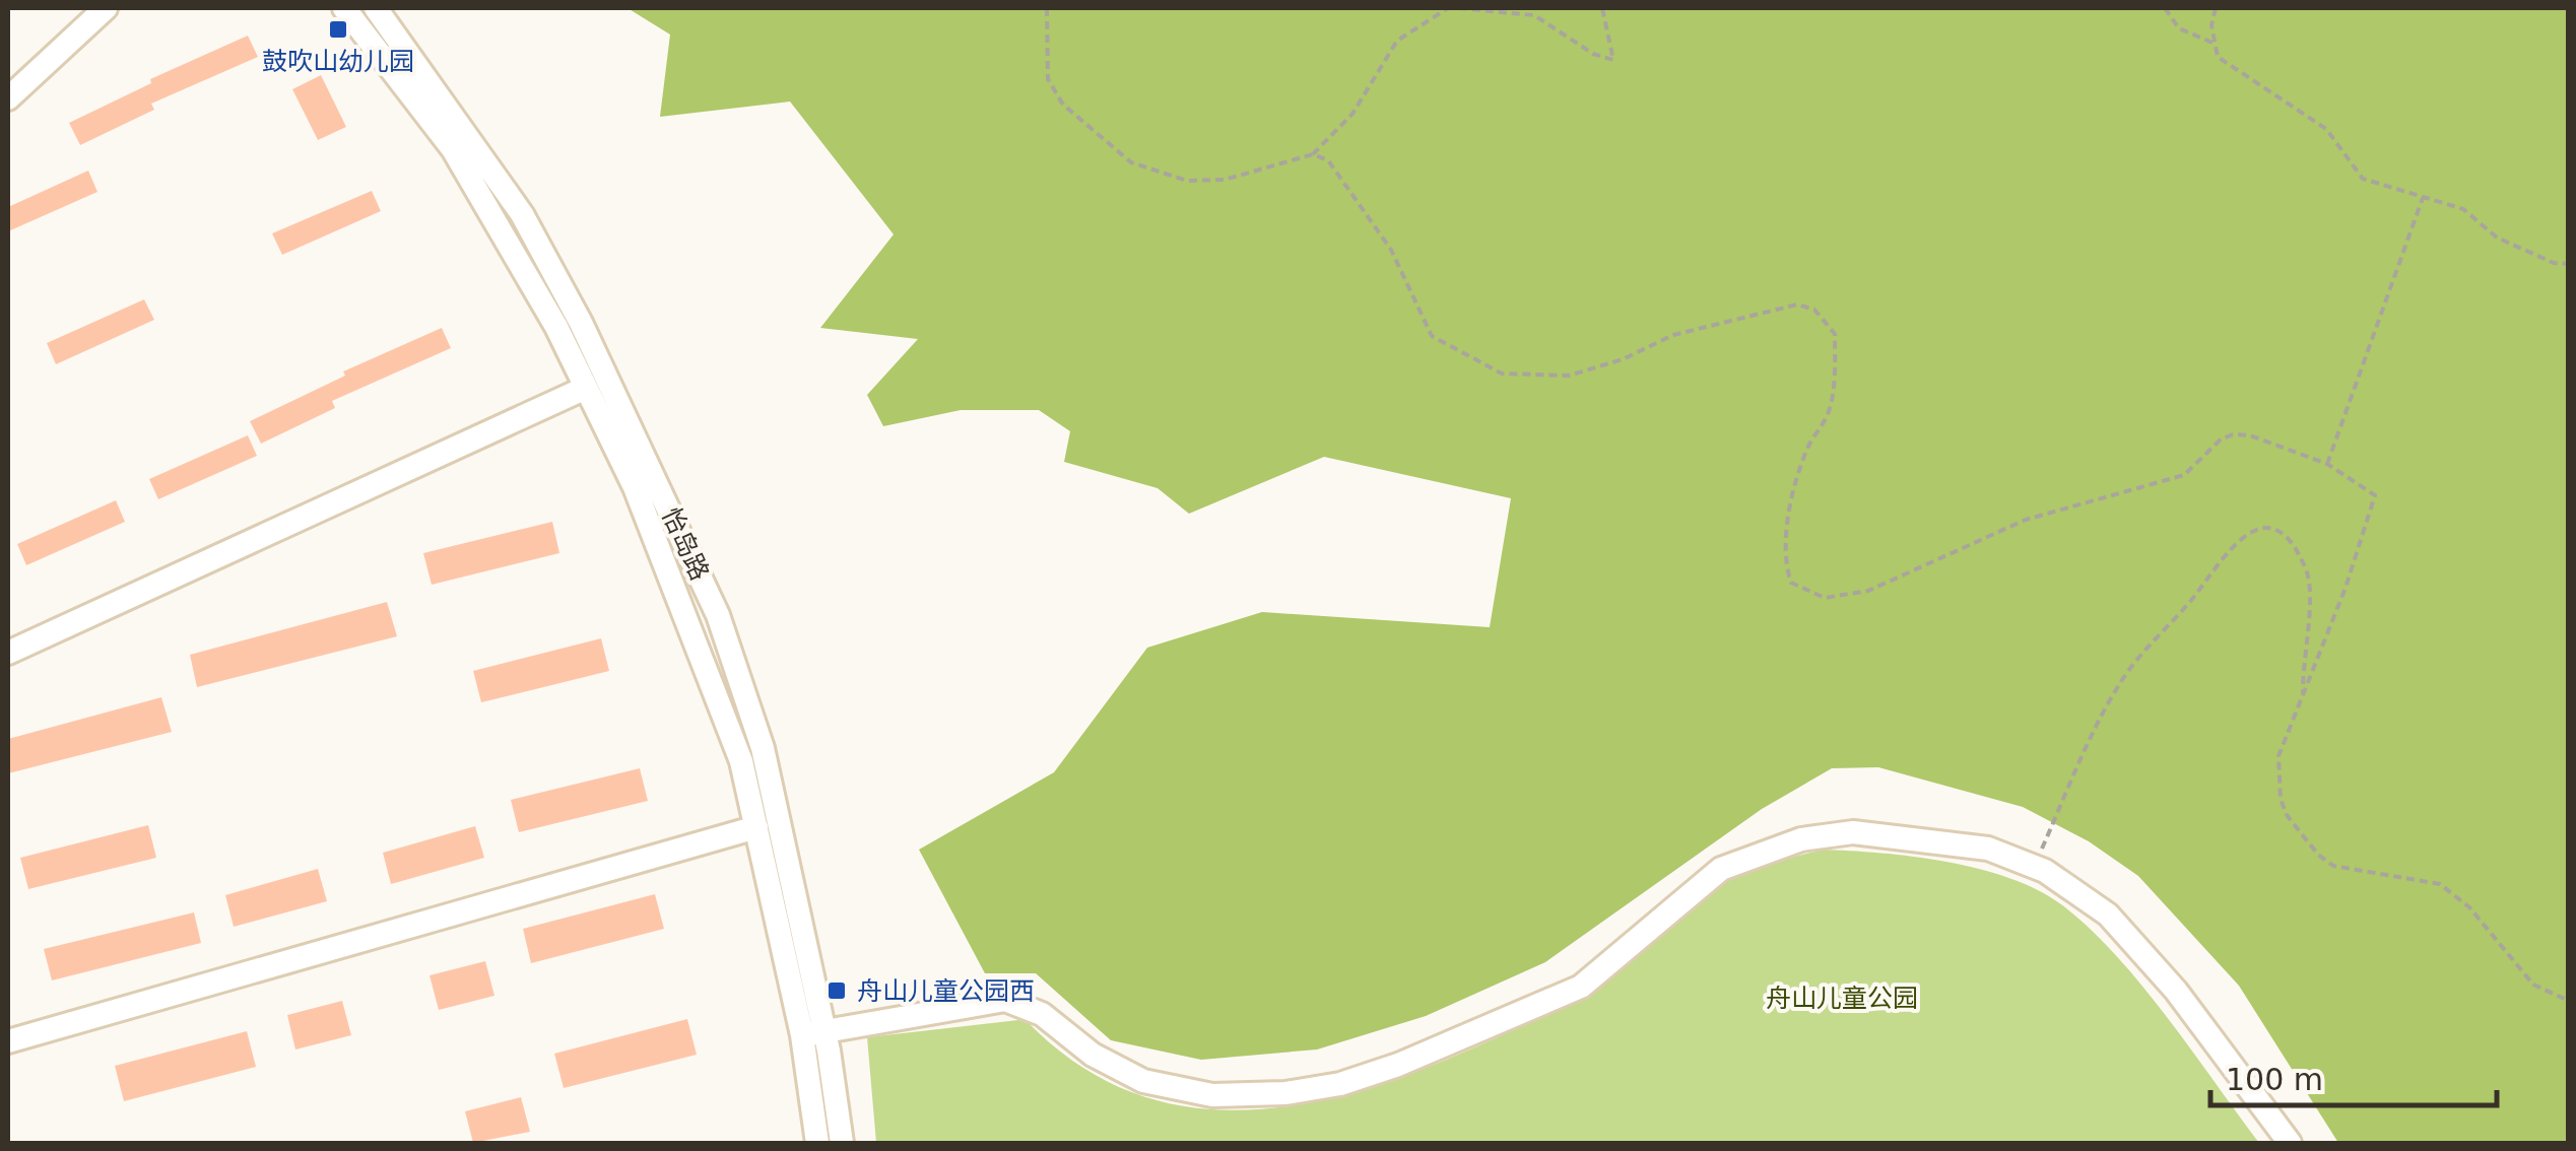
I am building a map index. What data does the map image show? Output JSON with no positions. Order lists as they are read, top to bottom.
{
  "streets": {
    "street": ["怡岛路"]
  },
  "parks": ["舟山儿童公园"],
  "places": {
    "transit": ["鼓吹山幼儿园", "舟山儿童公园西"]
  },
  "scale_bar": "100 m"
}
